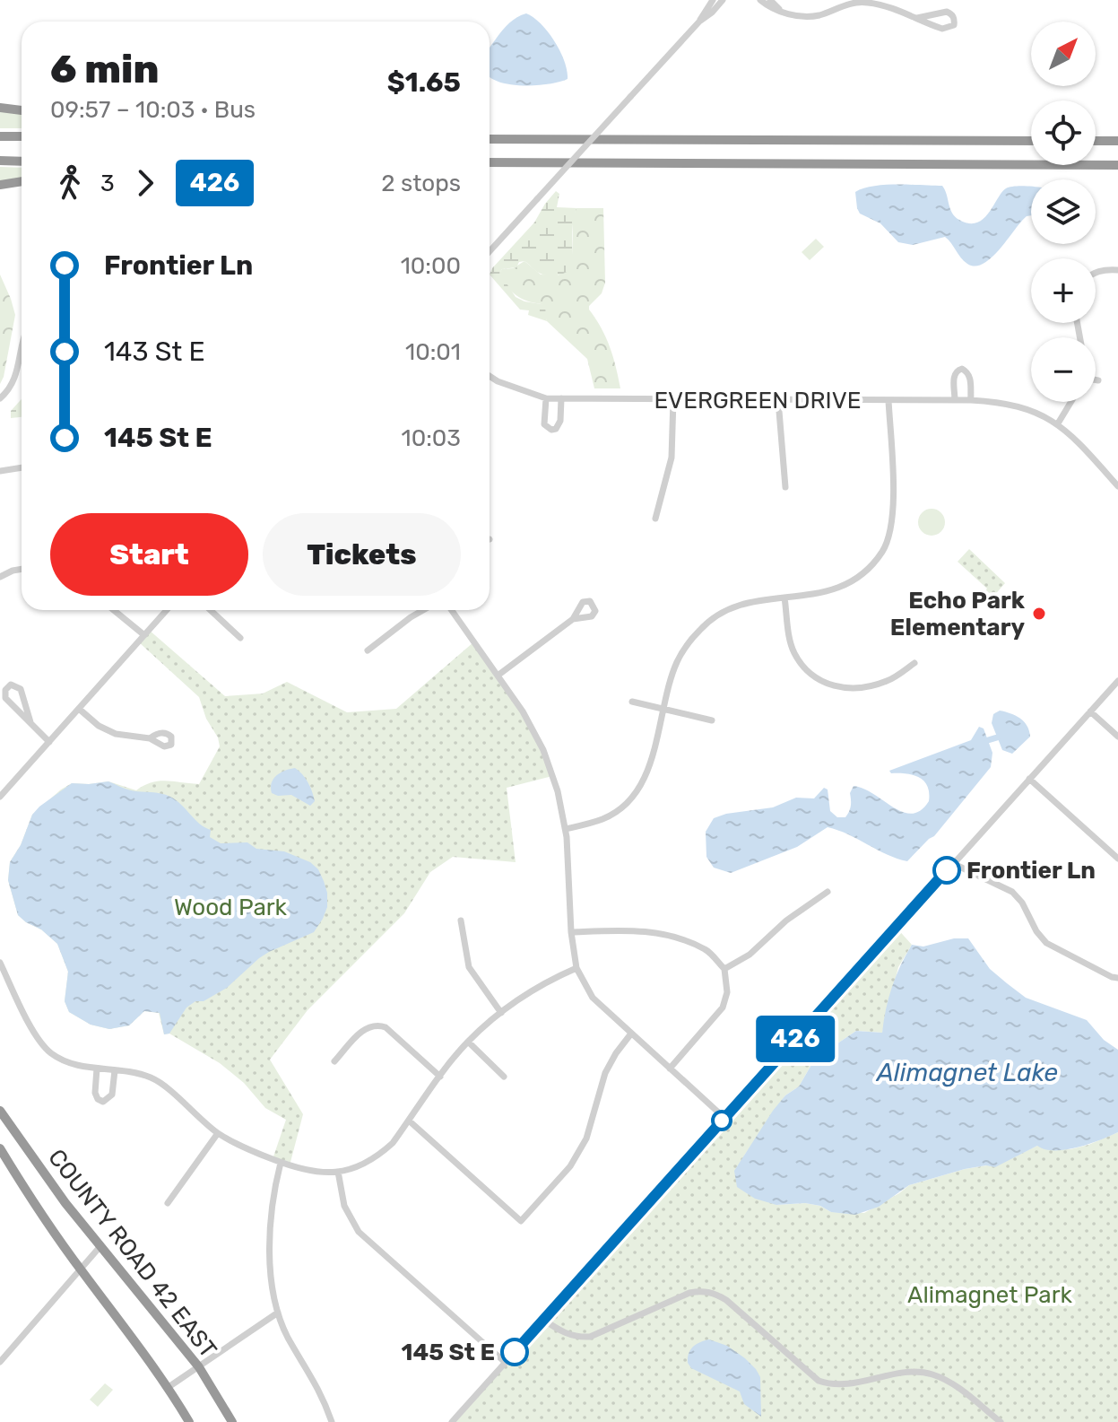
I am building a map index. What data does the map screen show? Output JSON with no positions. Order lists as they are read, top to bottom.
{
  "streets": {
    "highway": ["COUNTY ROAD 42 EAST"],
    "street": ["EVERGREEN DRIVE"]
  },
  "water": ["Alimagnet Lake"],
  "parks": ["Wood Park", "Alimagnet Park"],
  "places": ["Echo Park Elementary", "Frontier Ln", "145 St E"],
  "lines": ["bus line 426"],
  "north": "top right",
  "page": {
    "on_map": "426",
    "map_buttons": ["+", "−"],
    "heading": ["6 min", "09:57 – 10:03 · Bus", "$1.65"],
    "legs": ["3", "426", "2 stops"],
    "list": [
      {
        "name": "Frontier Ln",
        "value": "10:00"
      },
      {
        "name": "143 St E",
        "value": "10:01"
      },
      {
        "name": "145 St E",
        "value": "10:03"
      }
    ],
    "buttons": ["Start", "Tickets"]
  }
}
